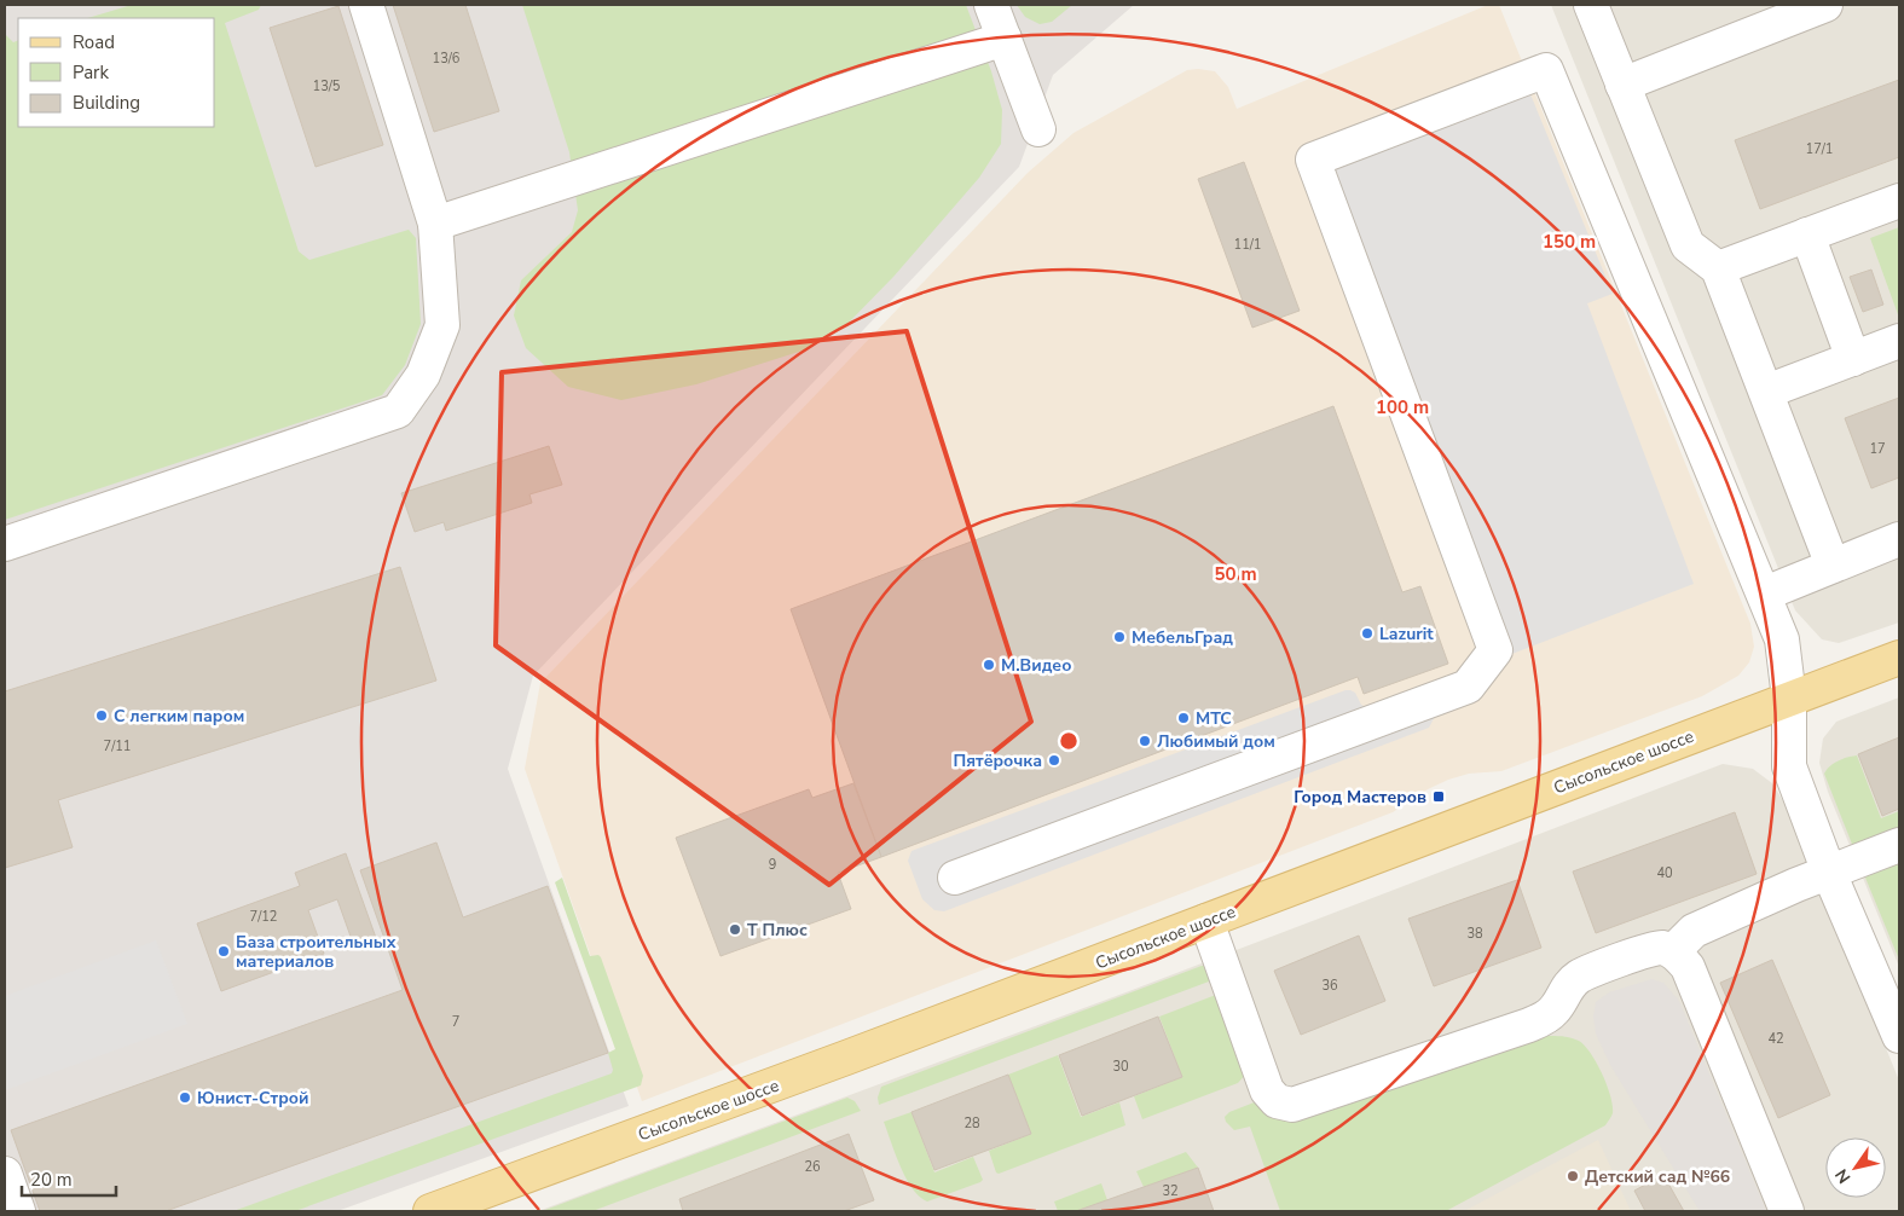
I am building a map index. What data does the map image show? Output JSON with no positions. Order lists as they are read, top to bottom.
{
  "streets": {
    "main road": ["Сысольское шоссе"]
  },
  "places": {
    "other": [
      "Lazurit",
      "МебельГрад",
      "М.Видео",
      "С легким паром",
      "МТС",
      "Любимый дом",
      "Пятёрочка",
      "Т Плюс",
      "База строительных материалов",
      "Юнист-Строй",
      "Детский сад №66"
    ],
    "transit": ["Город Мастеров"]
  },
  "house_numbers": [
    "13/6",
    "13/5",
    "17/1",
    "11/1",
    "17",
    "7/11",
    "9",
    "40",
    "7/12",
    "38",
    "36",
    "7",
    "42",
    "30",
    "28",
    "26",
    "32"
  ],
  "legend": ["Road", "Park", "Building"],
  "scale_bar": "20 m",
  "north": "bottom left",
  "rings": ["150 m", "100 m", "50 m"]
}
